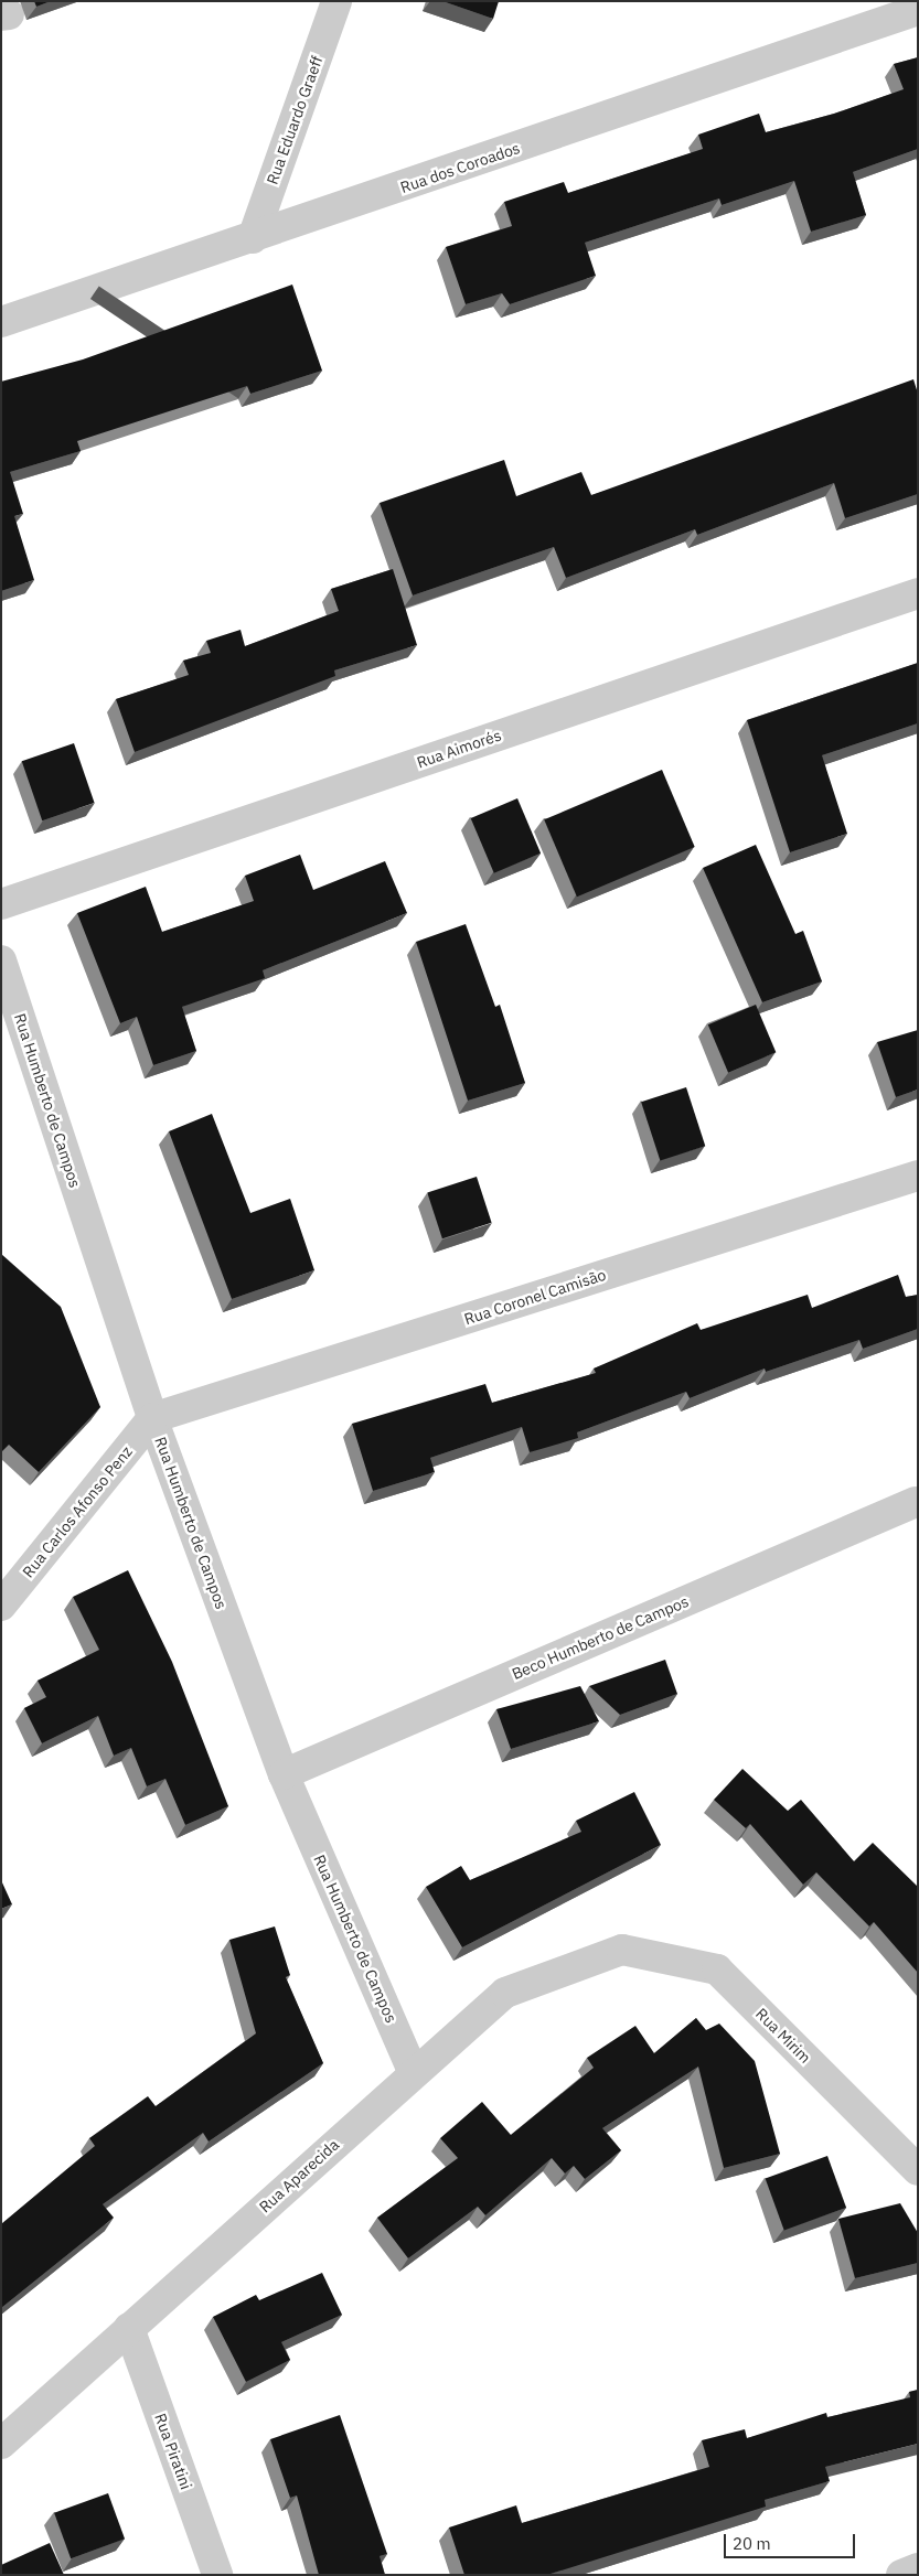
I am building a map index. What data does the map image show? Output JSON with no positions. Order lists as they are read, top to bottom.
{
  "streets": {
    "street": [
      "Rua Eduardo Graeff",
      "Rua dos Coroados",
      "Rua Aimorés",
      "Rua Humberto de Campos",
      "Rua Coronel Camisão",
      "Rua Carlos Afonso Penz",
      "Beco Humberto de Campos",
      "Rua Mirim",
      "Rua Aparecida",
      "Rua Piratini"
    ]
  },
  "crossings": [
    ["Rua Eduardo Graeff", "Rua dos Coroados"],
    ["Rua Humberto de Campos", "Rua Coronel Camisão"],
    ["Rua Humberto de Campos", "Rua Carlos Afonso Penz"],
    ["Rua Humberto de Campos", "Beco Humberto de Campos"],
    ["Rua Humberto de Campos", "Rua Aparecida"],
    ["Rua Coronel Camisão", "Rua Carlos Afonso Penz"],
    ["Rua Mirim", "Rua Aparecida"],
    ["Rua Aparecida", "Rua Piratini"]
  ],
  "scale_bar": "20 m"
}
